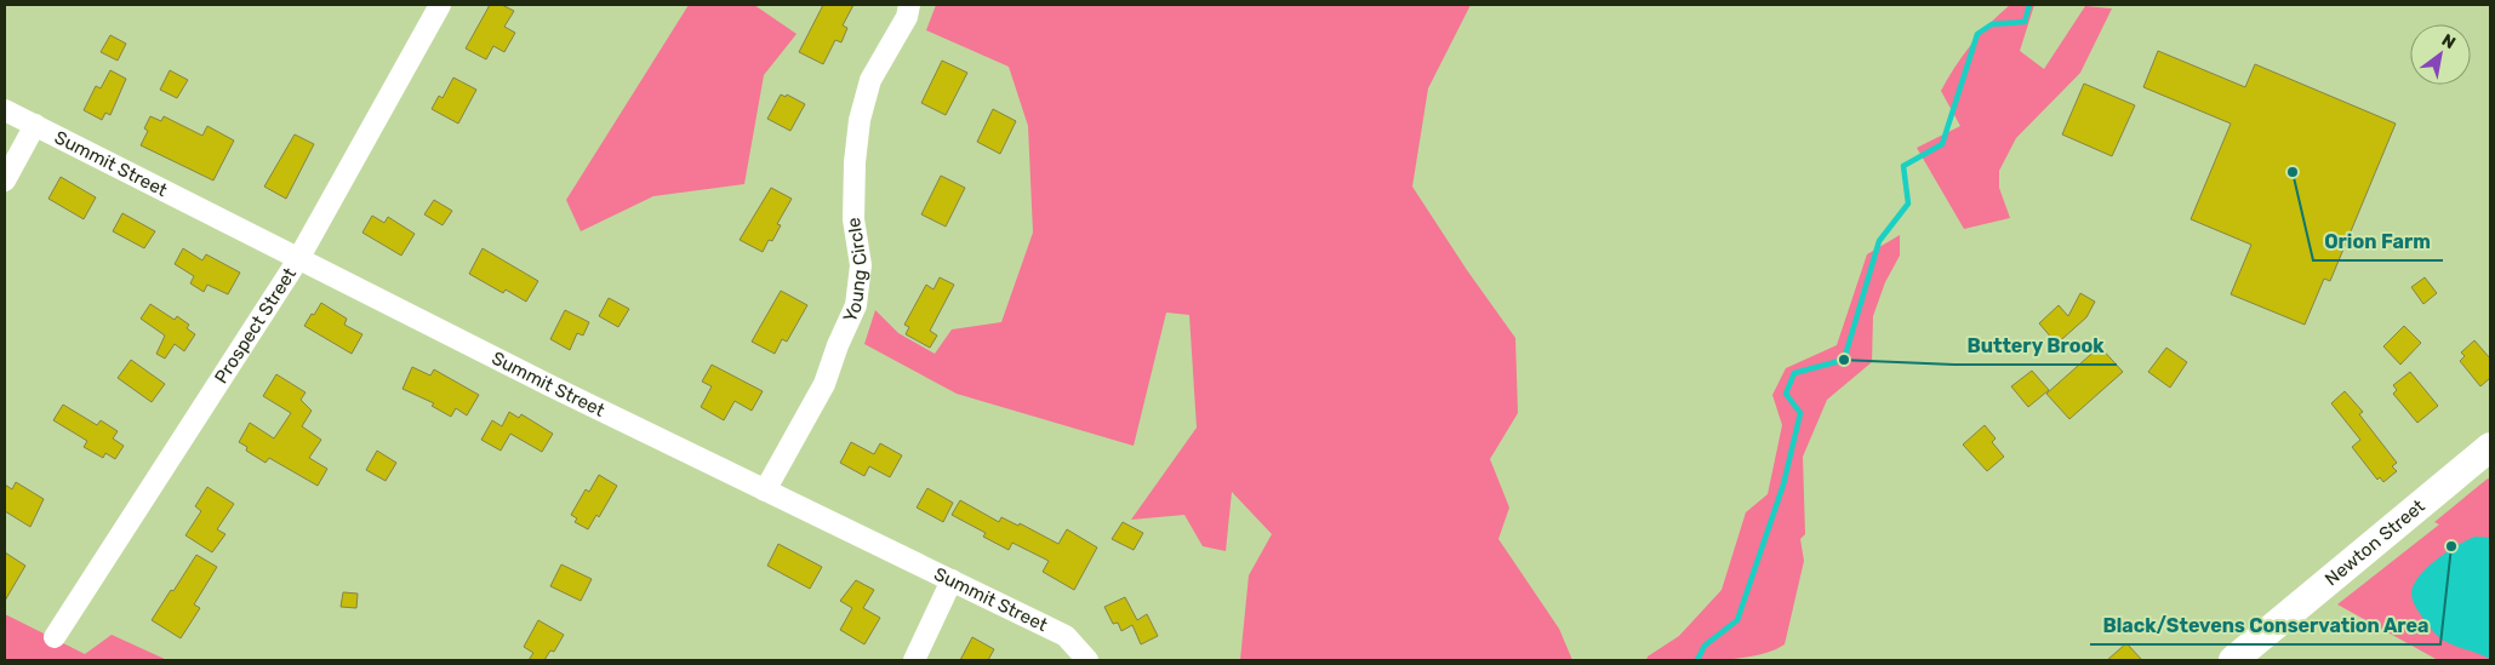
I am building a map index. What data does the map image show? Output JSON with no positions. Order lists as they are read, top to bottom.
{
  "streets": {
    "main road": ["Newton Street"],
    "street": ["Summit Street", "Young Circle", "Prospect Street"]
  },
  "crossings": [
    ["Summit Street", "Young Circle"],
    ["Summit Street", "Prospect Street"]
  ],
  "places": ["Orion Farm", "Buttery Brook", "Black/Stevens Conservation Area"],
  "north": "top right"
}
